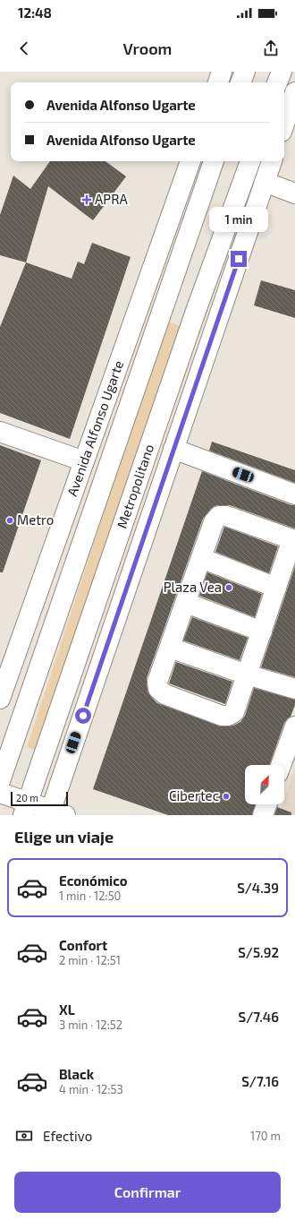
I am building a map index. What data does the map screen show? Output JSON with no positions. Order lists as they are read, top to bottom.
{
  "streets": {
    "main road": ["Avenida Alfonso Ugarte", "Metropolitano"]
  },
  "places": {
    "health": ["APRA"],
    "other": ["Metro", "Plaza Vea", "Cibertec"]
  },
  "scale_bar": "20 m",
  "north": "top right",
  "page": {
    "status": "12:48",
    "header": "Vroom",
    "banner": ["Avenida Alfonso Ugarte", "Avenida Alfonso Ugarte"],
    "bubble": "1 min",
    "scale": "20 m",
    "heading": "Elige un viaje",
    "list": [
      {
        "name": "Económico",
        "note": "1 min · 12:50",
        "value": "S/4.39"
      },
      {
        "name": "Confort",
        "note": "2 min · 12:51",
        "value": "S/5.92"
      },
      {
        "name": "XL",
        "note": "3 min · 12:52",
        "value": "S/7.46"
      },
      {
        "name": "Black",
        "note": "4 min · 12:53",
        "value": "S/7.16"
      }
    ],
    "pay": ["Efectivo", "170 m"],
    "buttons": "Confirmar"
  }
}
